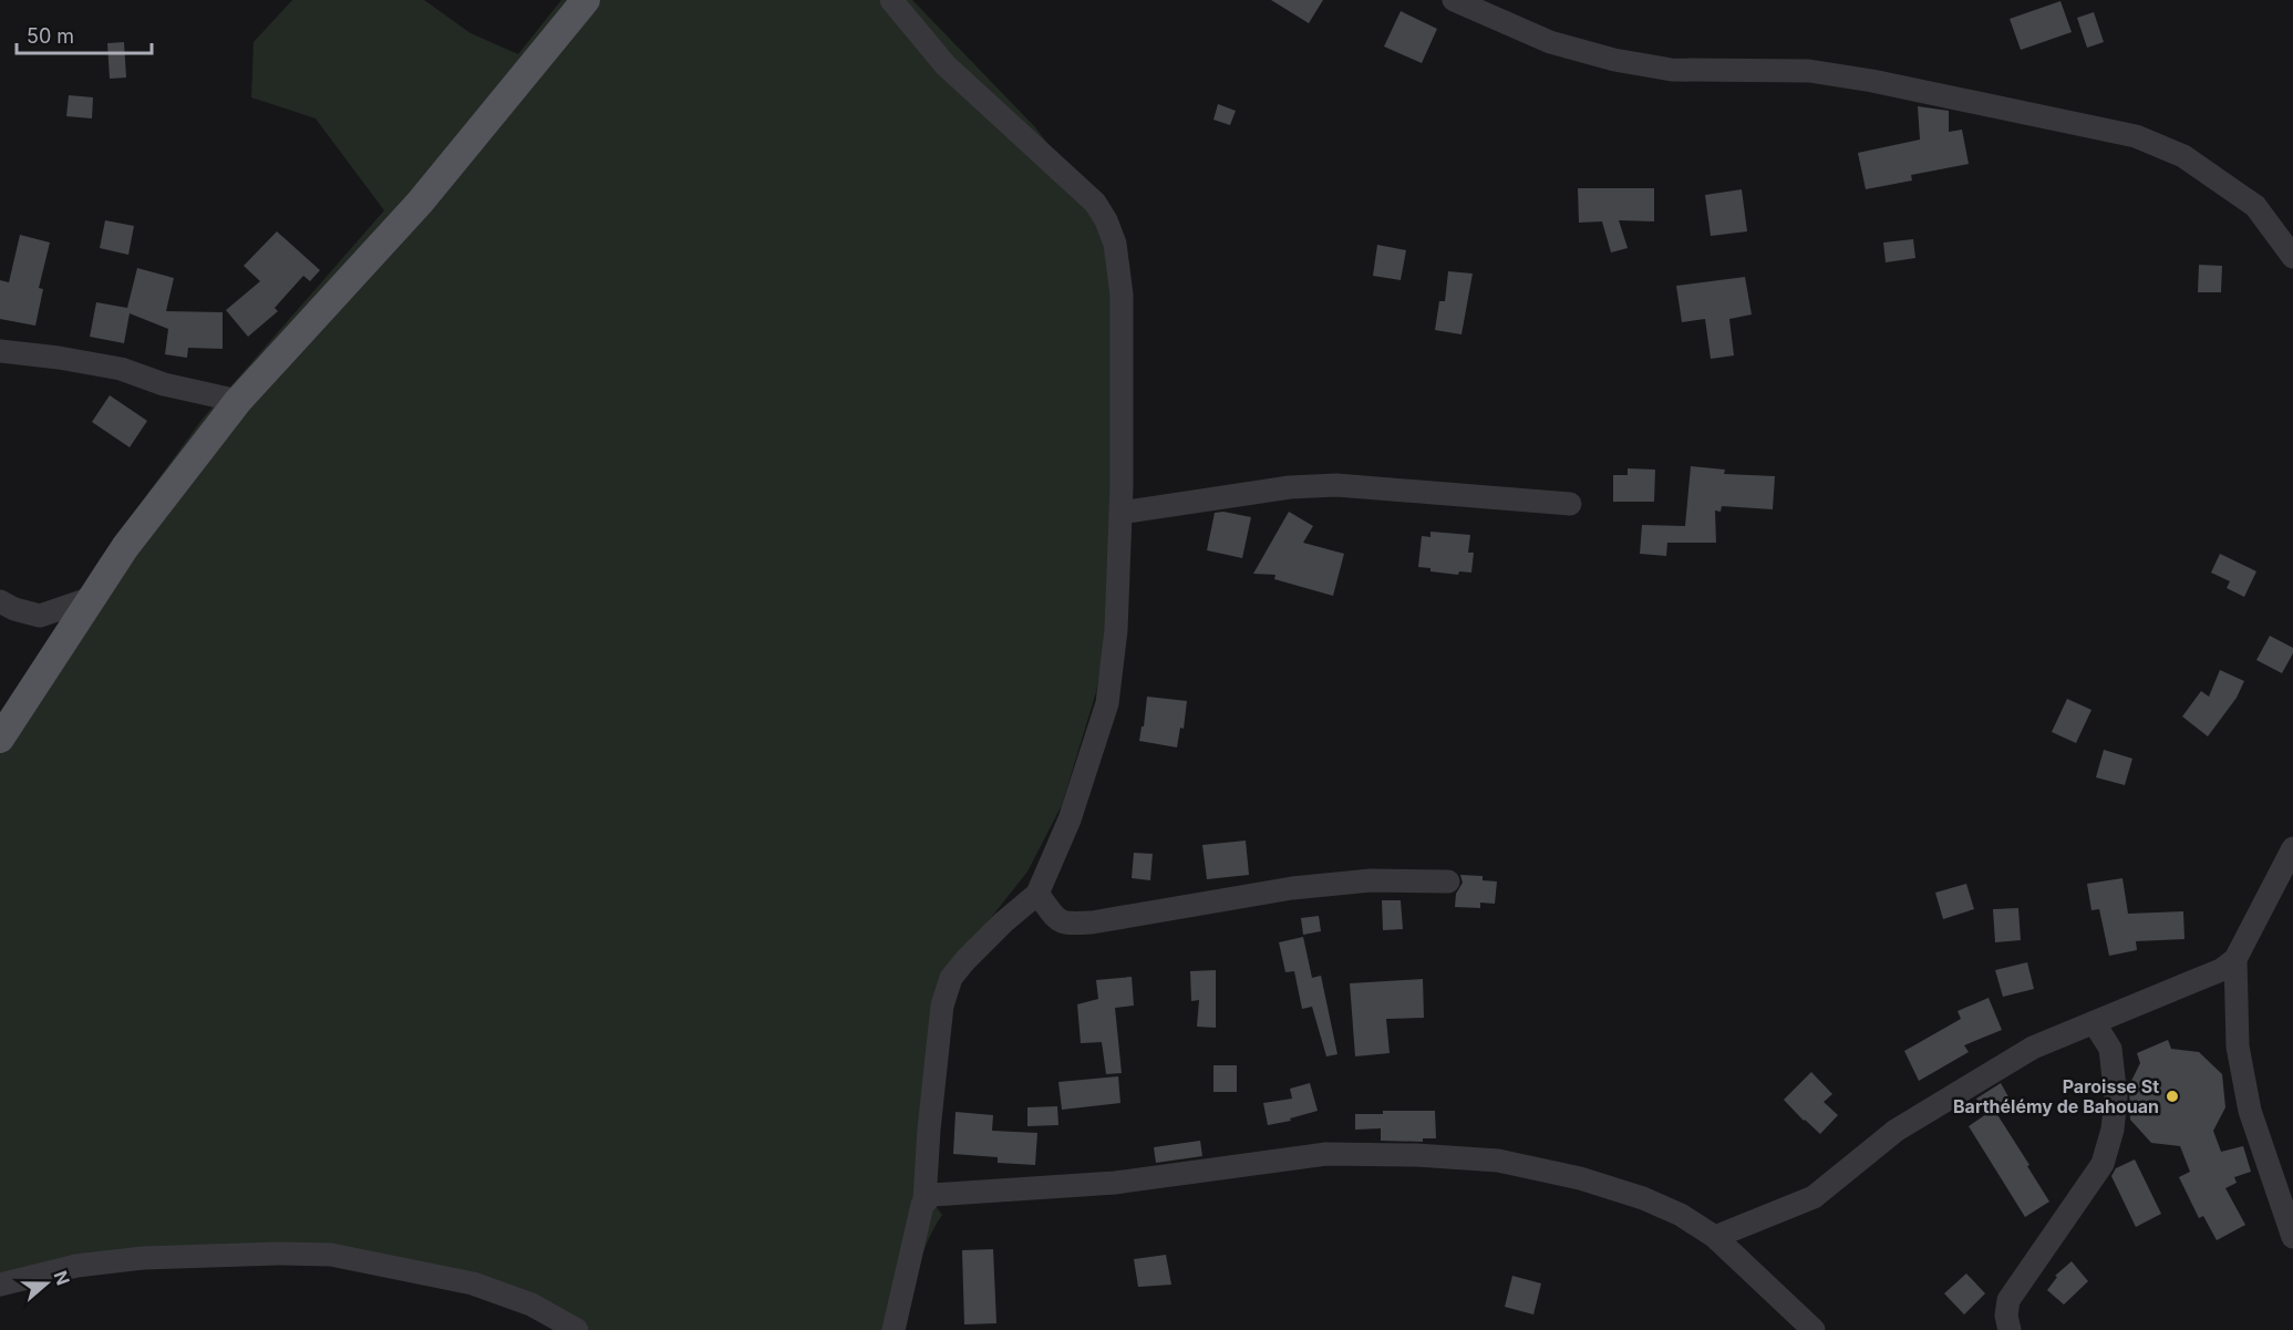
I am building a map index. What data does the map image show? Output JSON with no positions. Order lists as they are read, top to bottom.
{
  "places": ["Paroisse St Barthélémy de Bahouan"],
  "scale_bar": "50 m",
  "north": "right"
}
